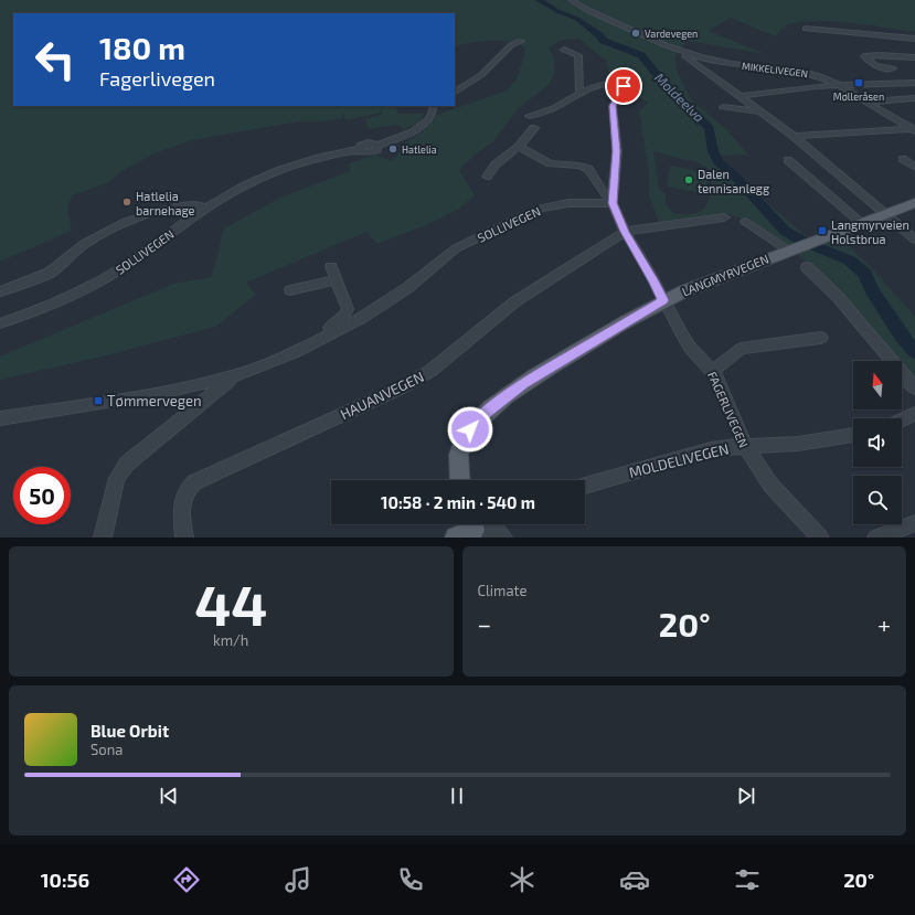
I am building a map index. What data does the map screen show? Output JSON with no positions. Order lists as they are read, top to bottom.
{
  "streets": {
    "main road": ["LANGMYRVEGEN"],
    "street": [
      "MIKKELIVEGEN",
      "SOLLIVEGEN",
      "HAUANVEGEN",
      "FAGERLIVEGEN",
      "MOLDELIVEGEN"
    ]
  },
  "crossings": [
    ["SOLLIVEGEN", "FAGERLIVEGEN"],
    ["LANGMYRVEGEN", "FAGERLIVEGEN"],
    ["HAUANVEGEN", "FAGERLIVEGEN"],
    ["FAGERLIVEGEN", "MOLDELIVEGEN"]
  ],
  "water": ["Moldeelva"],
  "places": {
    "other": [
      "Vardevegen",
      "Hatlelia",
      "Dalen tennisanlegg",
      "Hatlelia barnehage"
    ],
    "transit": ["Mølleråsen", "Langmyrveien Holstbrua", "Tømmervegen"]
  },
  "north": "top",
  "page": {
    "turn": ["180 m", "Fagerlivegen"],
    "limit": "50",
    "trip": "10:58 · 2 min · 540 m",
    "tile": [
      ["44", "km/h"],
      "Climate"
    ],
    "heat": ["−", "20°", "+"],
    "song": ["Blue Orbit", "Sona"],
    "tabs": ["10:56", "20°"]
  }
}
